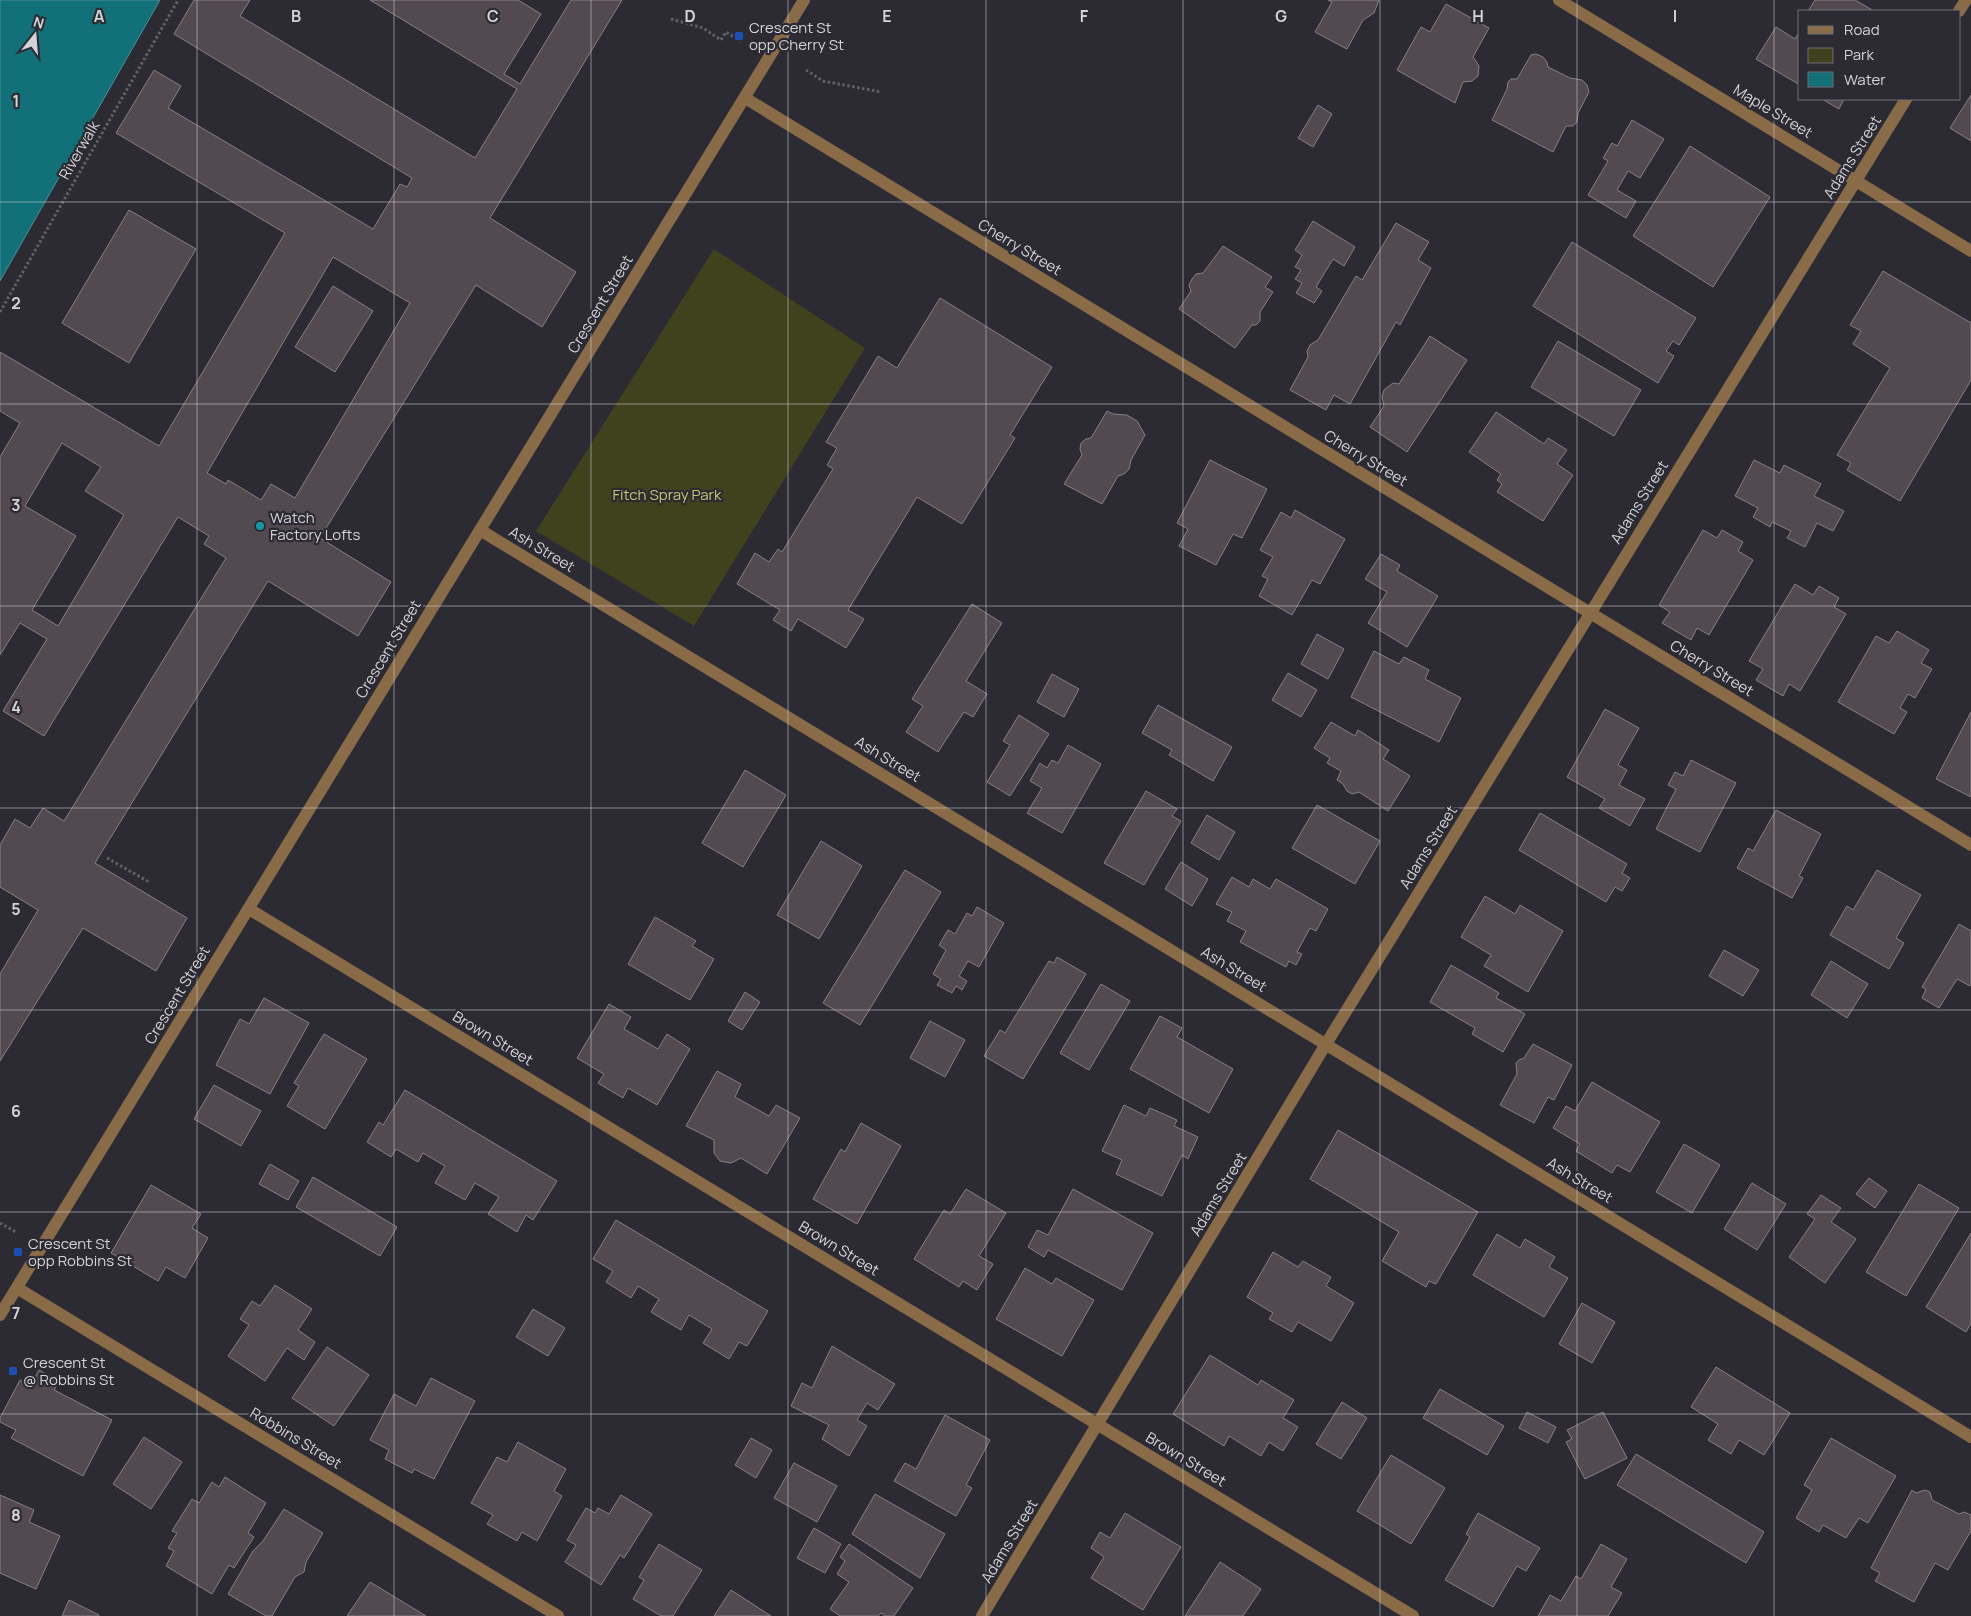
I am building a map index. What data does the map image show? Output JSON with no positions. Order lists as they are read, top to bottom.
{
  "streets": {
    "street": [
      "Maple Street",
      "Adams Street",
      "Cherry Street",
      "Crescent Street",
      "Ash Street",
      "Brown Street",
      "Robbins Street"
    ],
    "path": ["Riverwalk"]
  },
  "crossings": [
    ["Maple Street", "Adams Street"],
    ["Adams Street", "Cherry Street"],
    ["Adams Street", "Ash Street"],
    ["Adams Street", "Brown Street"],
    ["Cherry Street", "Crescent Street"],
    ["Crescent Street", "Ash Street"],
    ["Crescent Street", "Brown Street"],
    ["Crescent Street", "Robbins Street"]
  ],
  "parks": ["Fitch Spray Park"],
  "places": {
    "transit": ["Crescent St opp Cherry St", "Crescent St opp Robbins St", "Crescent St @ Robbins St"],
    "other": ["Watch Factory Lofts"]
  },
  "legend": ["Road", "Park", "Water"],
  "north": "top",
  "grid": {
    "columns": [
      "A",
      "B",
      "C",
      "D",
      "E",
      "F",
      "G",
      "H",
      "I"
    ],
    "rows": [
      "1",
      "2",
      "3",
      "4",
      "5",
      "6",
      "7",
      "8"
    ]
  }
}
